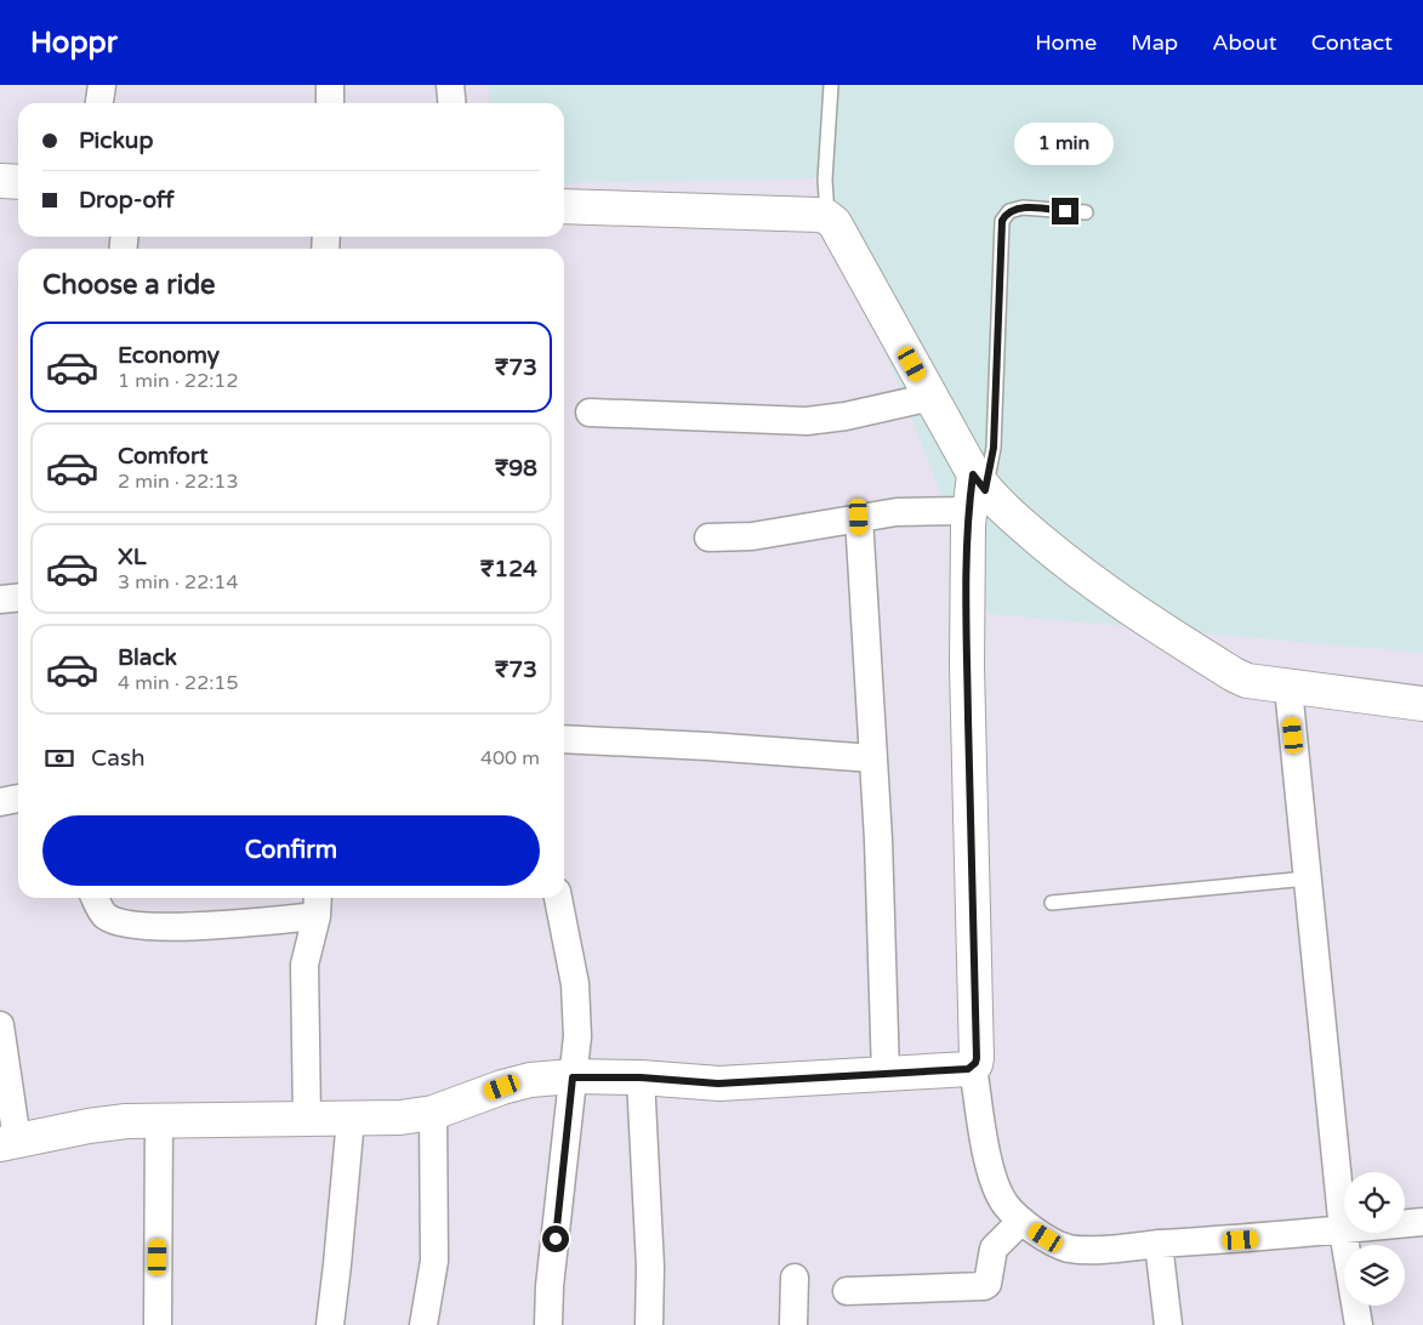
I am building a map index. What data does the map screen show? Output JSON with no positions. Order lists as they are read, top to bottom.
{
  "page": {
    "header": "Hoppr",
    "nav": [
      "Home",
      "Map",
      "About",
      "Contact"
    ],
    "banner": ["Pickup", "Drop-off"],
    "bubble": "1 min",
    "heading": "Choose a ride",
    "list": [
      {
        "name": "Economy",
        "note": "1 min · 22:12",
        "value": "₹73"
      },
      {
        "name": "Comfort",
        "note": "2 min · 22:13",
        "value": "₹98"
      },
      {
        "name": "XL",
        "note": "3 min · 22:14",
        "value": "₹124"
      },
      {
        "name": "Black",
        "note": "4 min · 22:15",
        "value": "₹73"
      }
    ],
    "pay": ["Cash", "400 m"],
    "buttons": "Confirm"
  }
}
